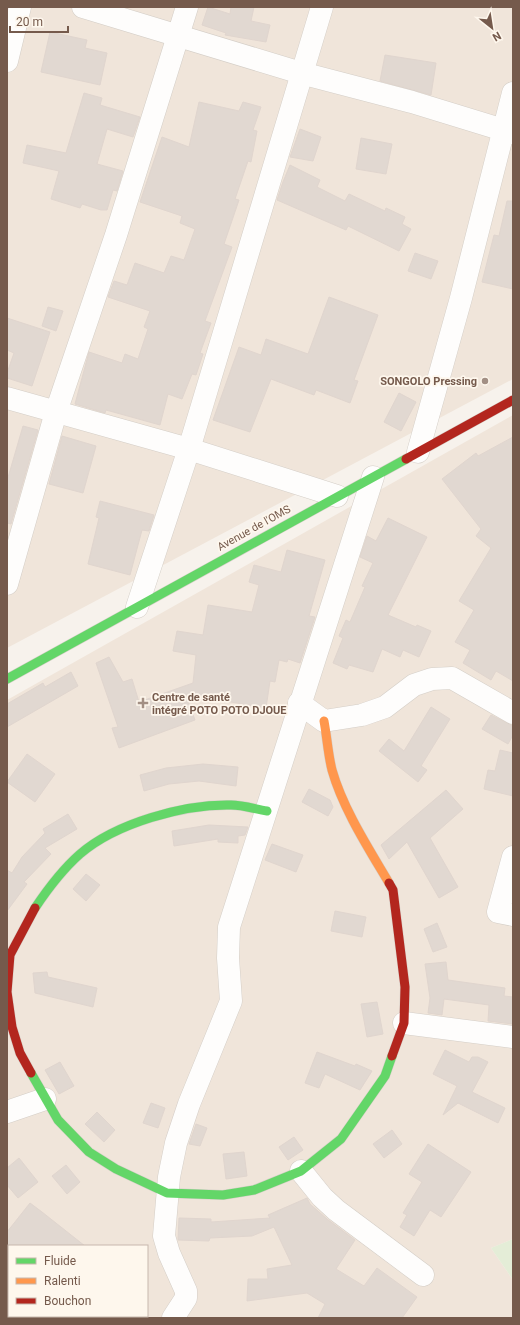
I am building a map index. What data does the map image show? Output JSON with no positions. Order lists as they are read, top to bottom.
{
  "streets": {
    "street": ["Avenue de l'OMS"]
  },
  "places": {
    "other": ["SONGOLO Pressing"],
    "health": ["Centre de santé intégré POTO POTO DJOUE"]
  },
  "legend": ["Fluide", "Ralenti", "Bouchon"],
  "scale_bar": "20 m",
  "north": "bottom right"
}
